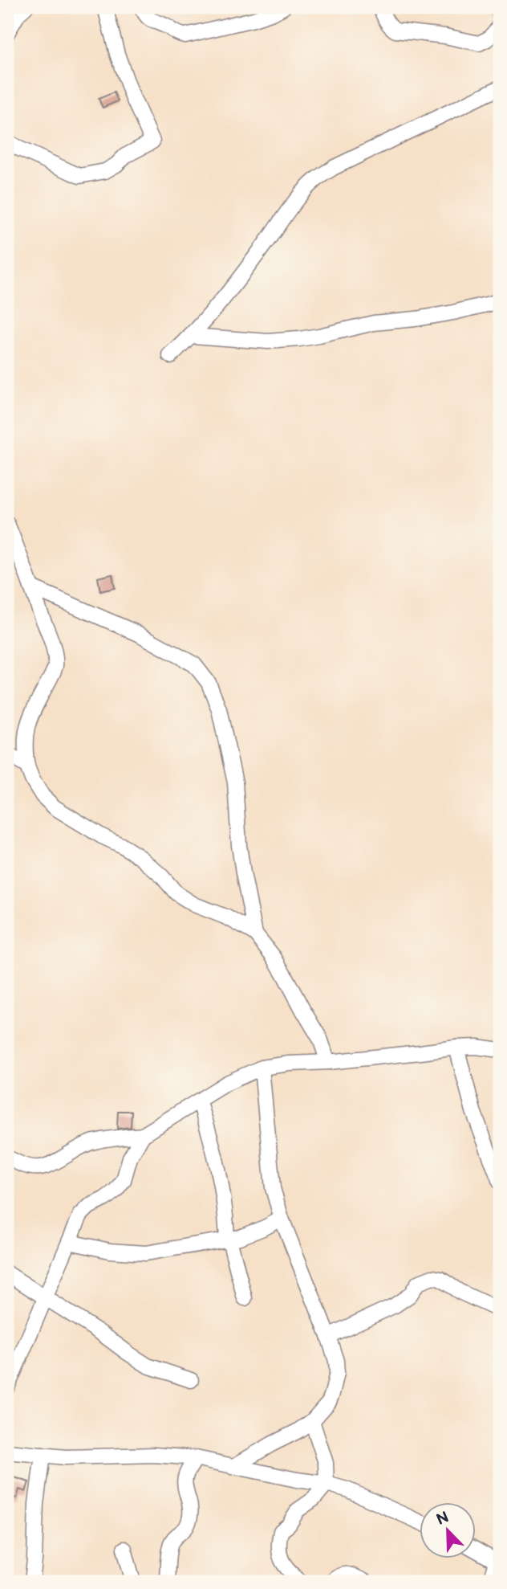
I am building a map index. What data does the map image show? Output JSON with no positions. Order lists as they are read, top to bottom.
{
  "north": "top left"
}
